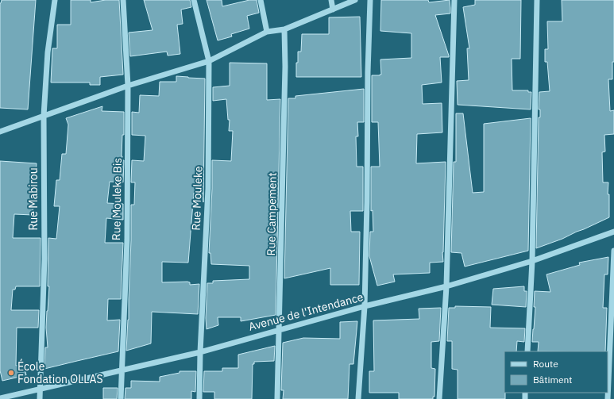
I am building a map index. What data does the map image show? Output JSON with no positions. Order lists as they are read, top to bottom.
{
  "streets": {
    "street": [
      "Rue Mouleke",
      "Rue Mabirou",
      "Rue Mouleke Bis",
      "Rue Campement",
      "Avenue de l'Intendance"
    ]
  },
  "crossings": [
    ["Rue Mouleke", "Avenue de l'Intendance"],
    ["Rue Mabirou", "Avenue de l'Intendance"],
    ["Rue Mouleke Bis", "Avenue de l'Intendance"],
    ["Rue Campement", "Avenue de l'Intendance"]
  ],
  "places": ["École Fondation OLLAS"],
  "legend": ["Route", "Bâtiment"]
}
